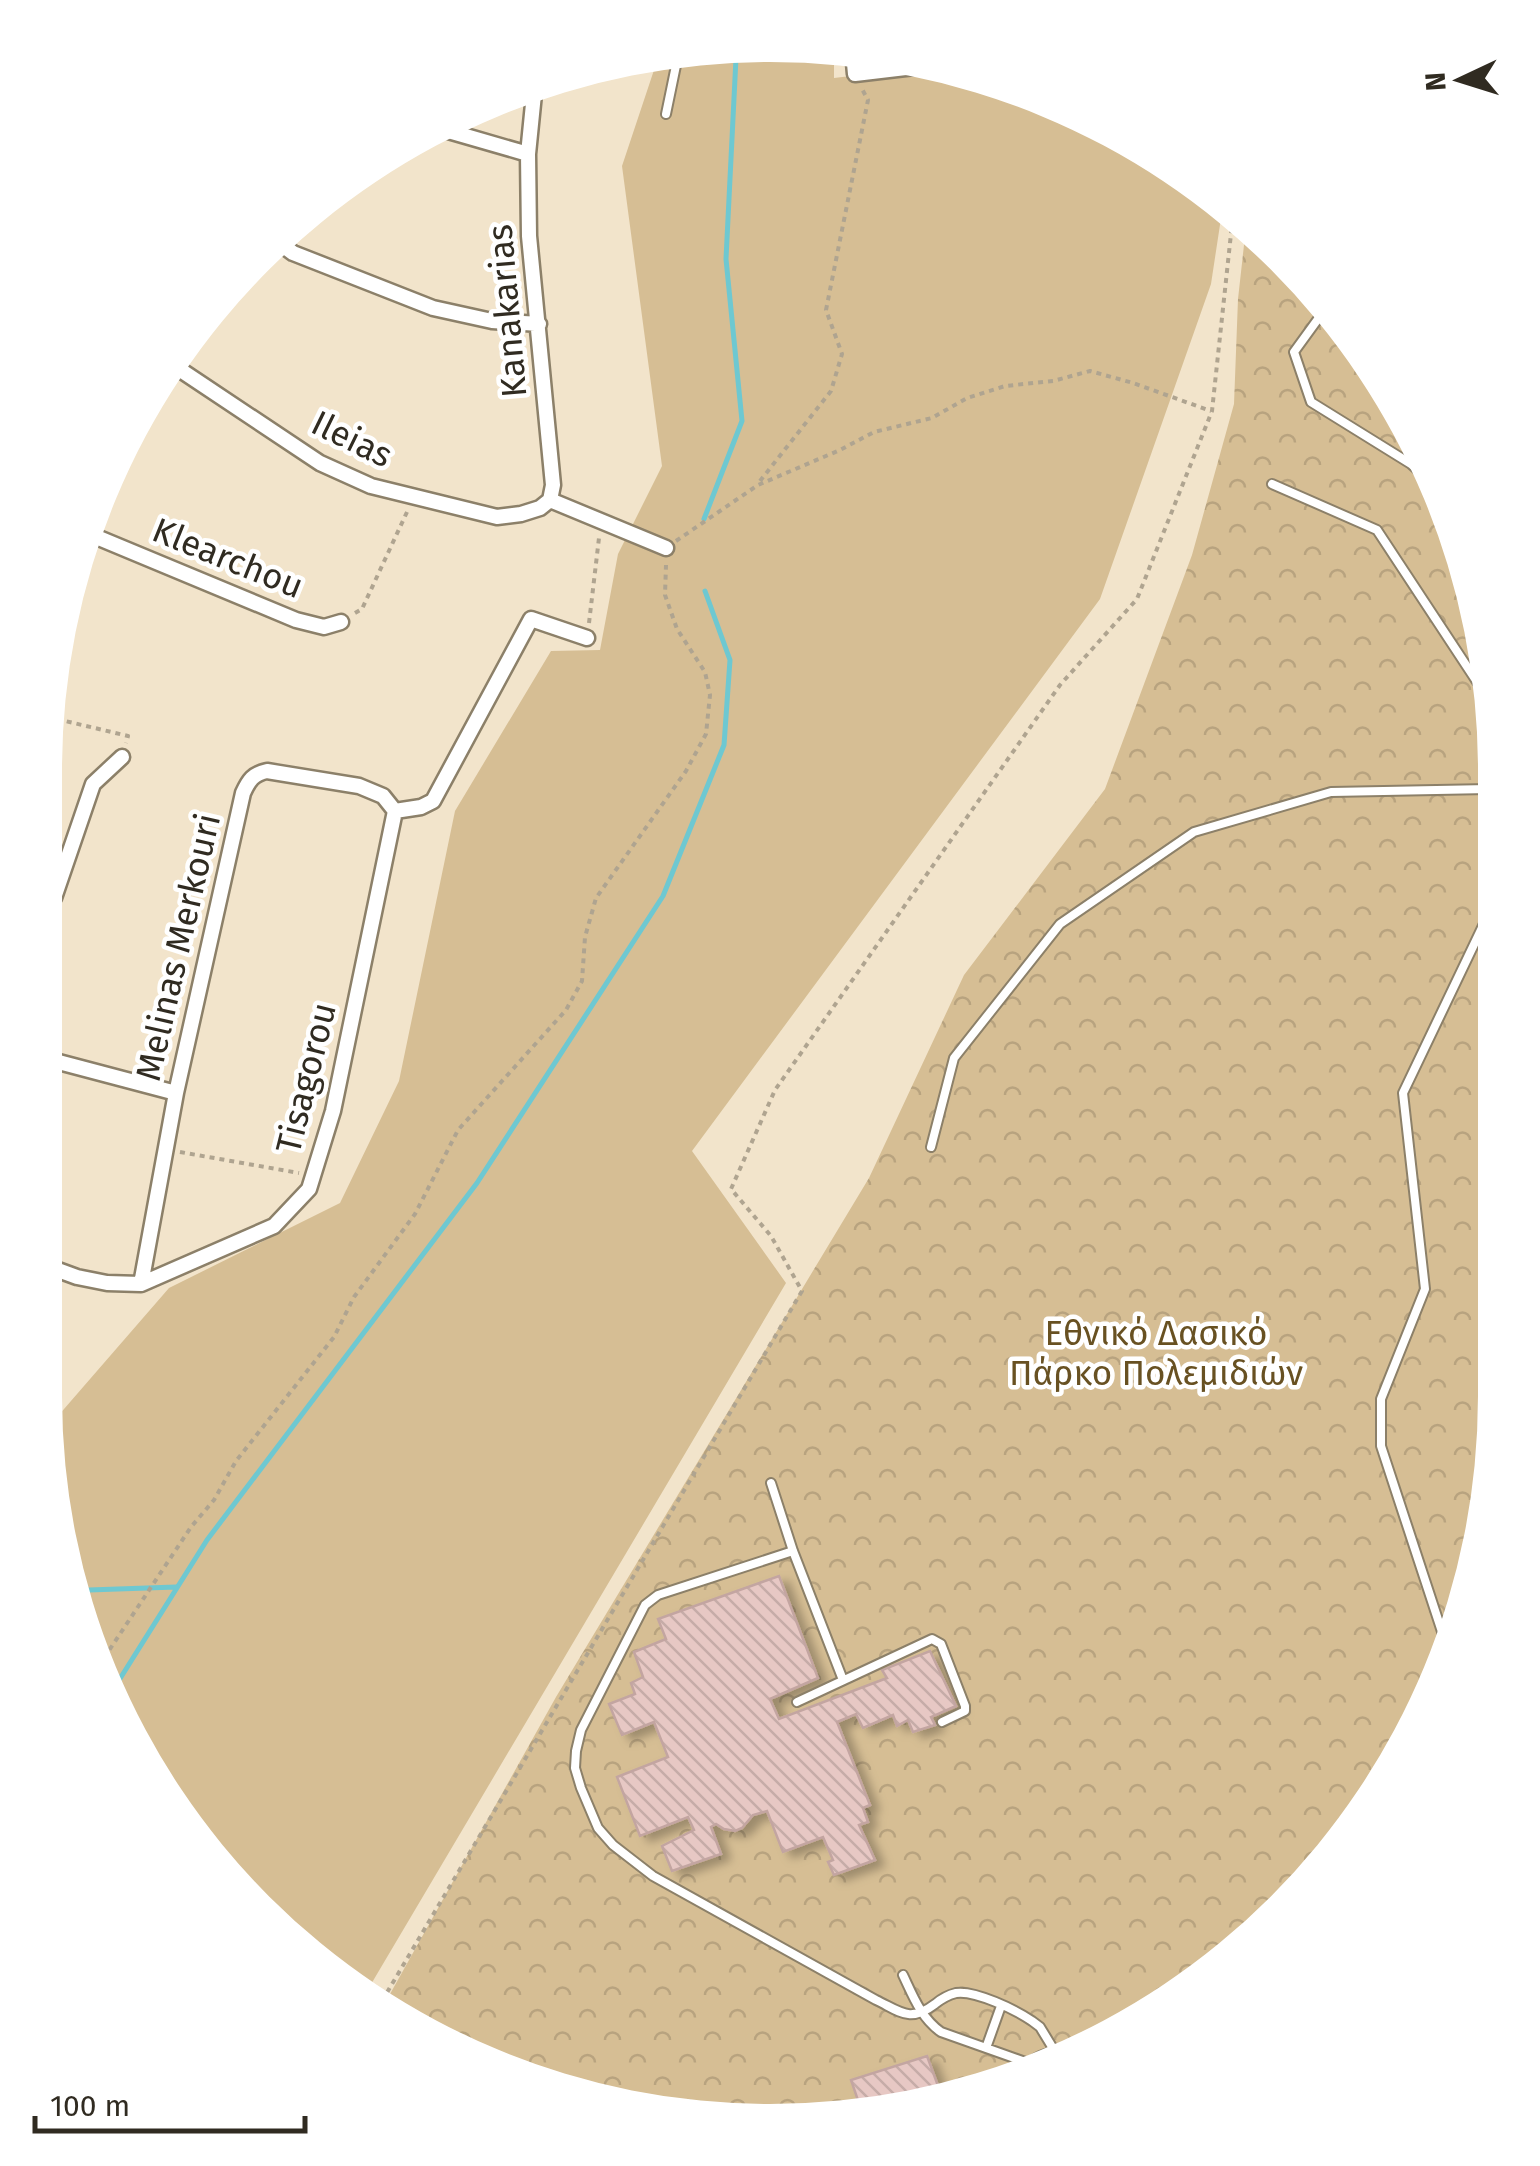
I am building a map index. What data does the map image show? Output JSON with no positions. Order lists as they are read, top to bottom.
{
  "streets": {
    "street": [
      "Kanakarias",
      "Ileias",
      "Klearchou",
      "Melinas Merkouri",
      "Tisagorou"
    ]
  },
  "crossings": [
    ["Kanakarias", "Ileias"],
    ["Melinas Merkouri", "Tisagorou"]
  ],
  "parks": ["Εθνικό Δασικό Πάρκο Πολεμιδιών"],
  "scale_bar": "100 m",
  "north": "left"
}
